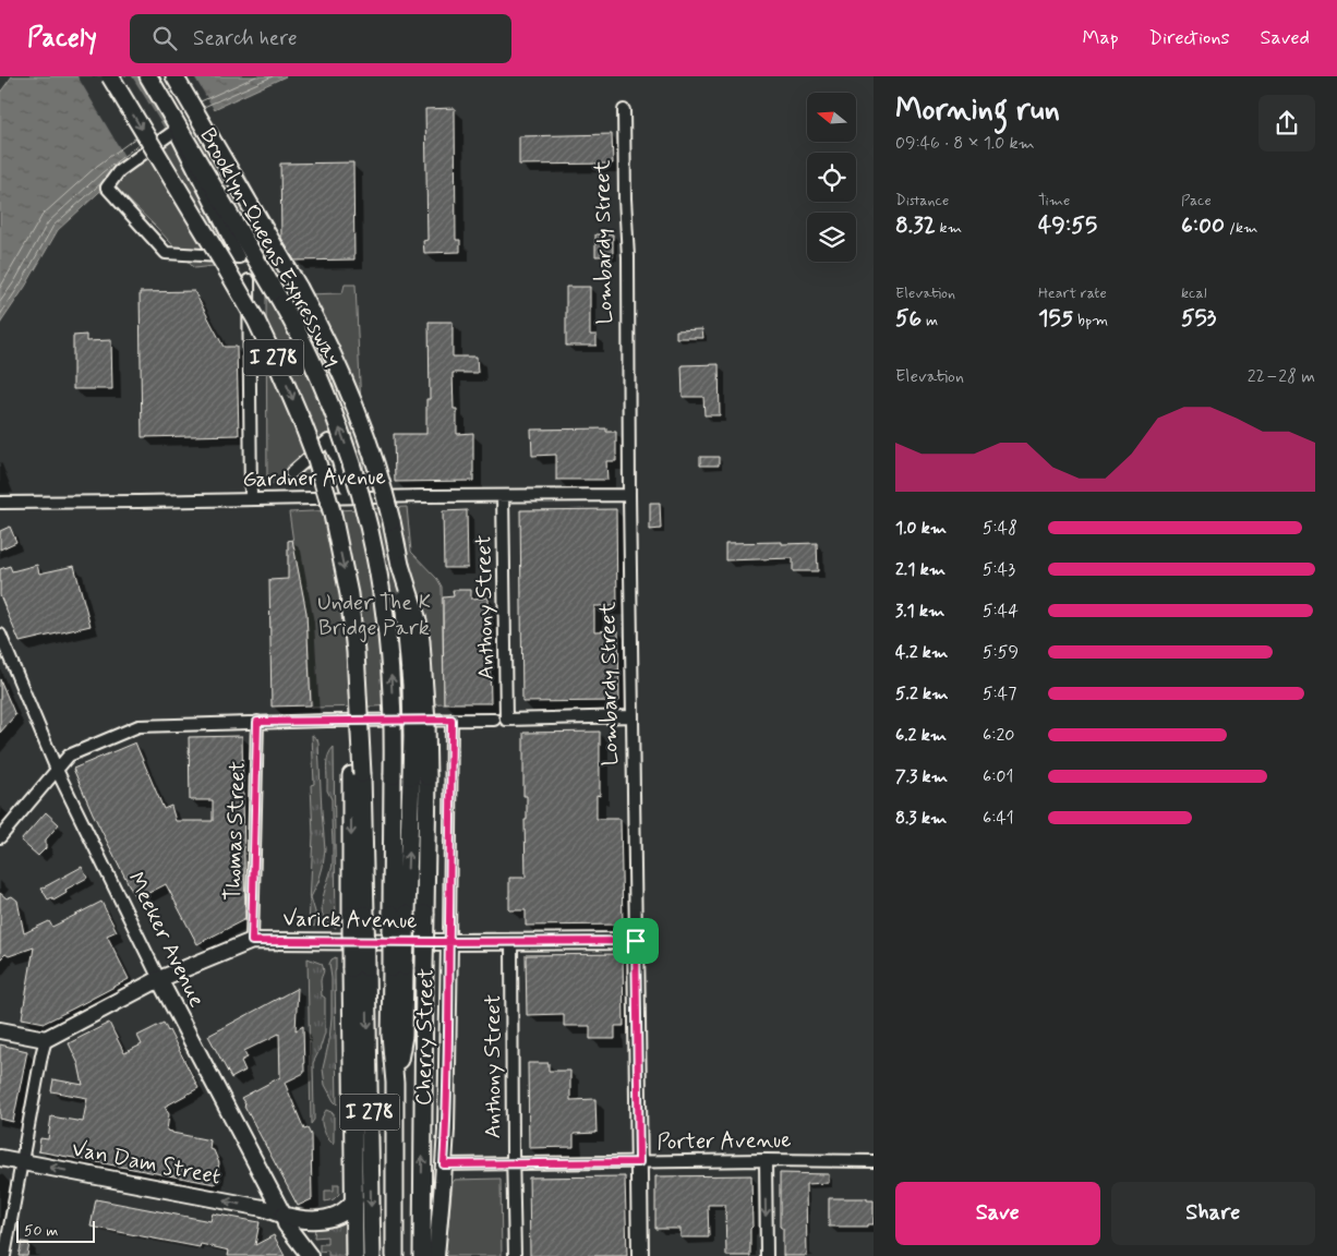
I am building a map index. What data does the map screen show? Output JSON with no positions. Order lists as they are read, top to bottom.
{
  "streets": {
    "highway": ["Brooklyn-Queens Expressway", "I 278"],
    "main road": [
      "Lombardy Street",
      "Varick Avenue",
      "Meeker Avenue",
      "Cherry Street",
      "Van Dam Street"
    ],
    "street": [
      "Gardner Avenue",
      "Anthony Street",
      "Thomas Street",
      "Porter Avenue"
    ]
  },
  "crossings": [
    ["Lombardy Street", "Gardner Avenue"],
    ["Lombardy Street", "Anthony Street"],
    ["Lombardy Street", "Varick Avenue"],
    ["Lombardy Street", "Porter Avenue"],
    ["Brooklyn-Queens Expressway", "I 278"],
    ["Gardner Avenue", "Anthony Street"],
    ["Anthony Street", "Varick Avenue"],
    ["Anthony Street", "Porter Avenue"],
    ["Thomas Street", "Varick Avenue"],
    ["Varick Avenue", "Meeker Avenue"],
    ["Varick Avenue", "Cherry Street"],
    ["Meeker Avenue", "Van Dam Street"],
    ["Cherry Street", "Porter Avenue"]
  ],
  "one_way": ["Van Dam Street"],
  "parks": ["Under The K Bridge Park"],
  "scale_bar": "50 m",
  "north": "left",
  "page": {
    "header": "Pacely",
    "search": "Search here",
    "nav": ["Map", "Directions", "Saved"],
    "heading": ["Morning run", "09:46 · 8 × 1.0 km"],
    "stats": [
      ["Distance", "8.32 km"],
      ["Time", "49:55"],
      ["Pace", "6:00 /km"],
      ["Elevation", "56 m"],
      ["Heart rate", "155 bpm"],
      ["kcal", "553"]
    ],
    "chart": ["Elevation", "22–28 m"],
    "list": [
      {
        "name": "1.0 km",
        "note": "5:48"
      },
      {
        "name": "2.1 km",
        "note": "5:43"
      },
      {
        "name": "3.1 km",
        "note": "5:44"
      },
      {
        "name": "4.2 km",
        "note": "5:59"
      },
      {
        "name": "5.2 km",
        "note": "5:47"
      },
      {
        "name": "6.2 km",
        "note": "6:20"
      },
      {
        "name": "7.3 km",
        "note": "6:01"
      },
      {
        "name": "8.3 km",
        "note": "6:41"
      }
    ],
    "buttons": ["Save", "Share"],
    "scale": "50 m"
  }
}
